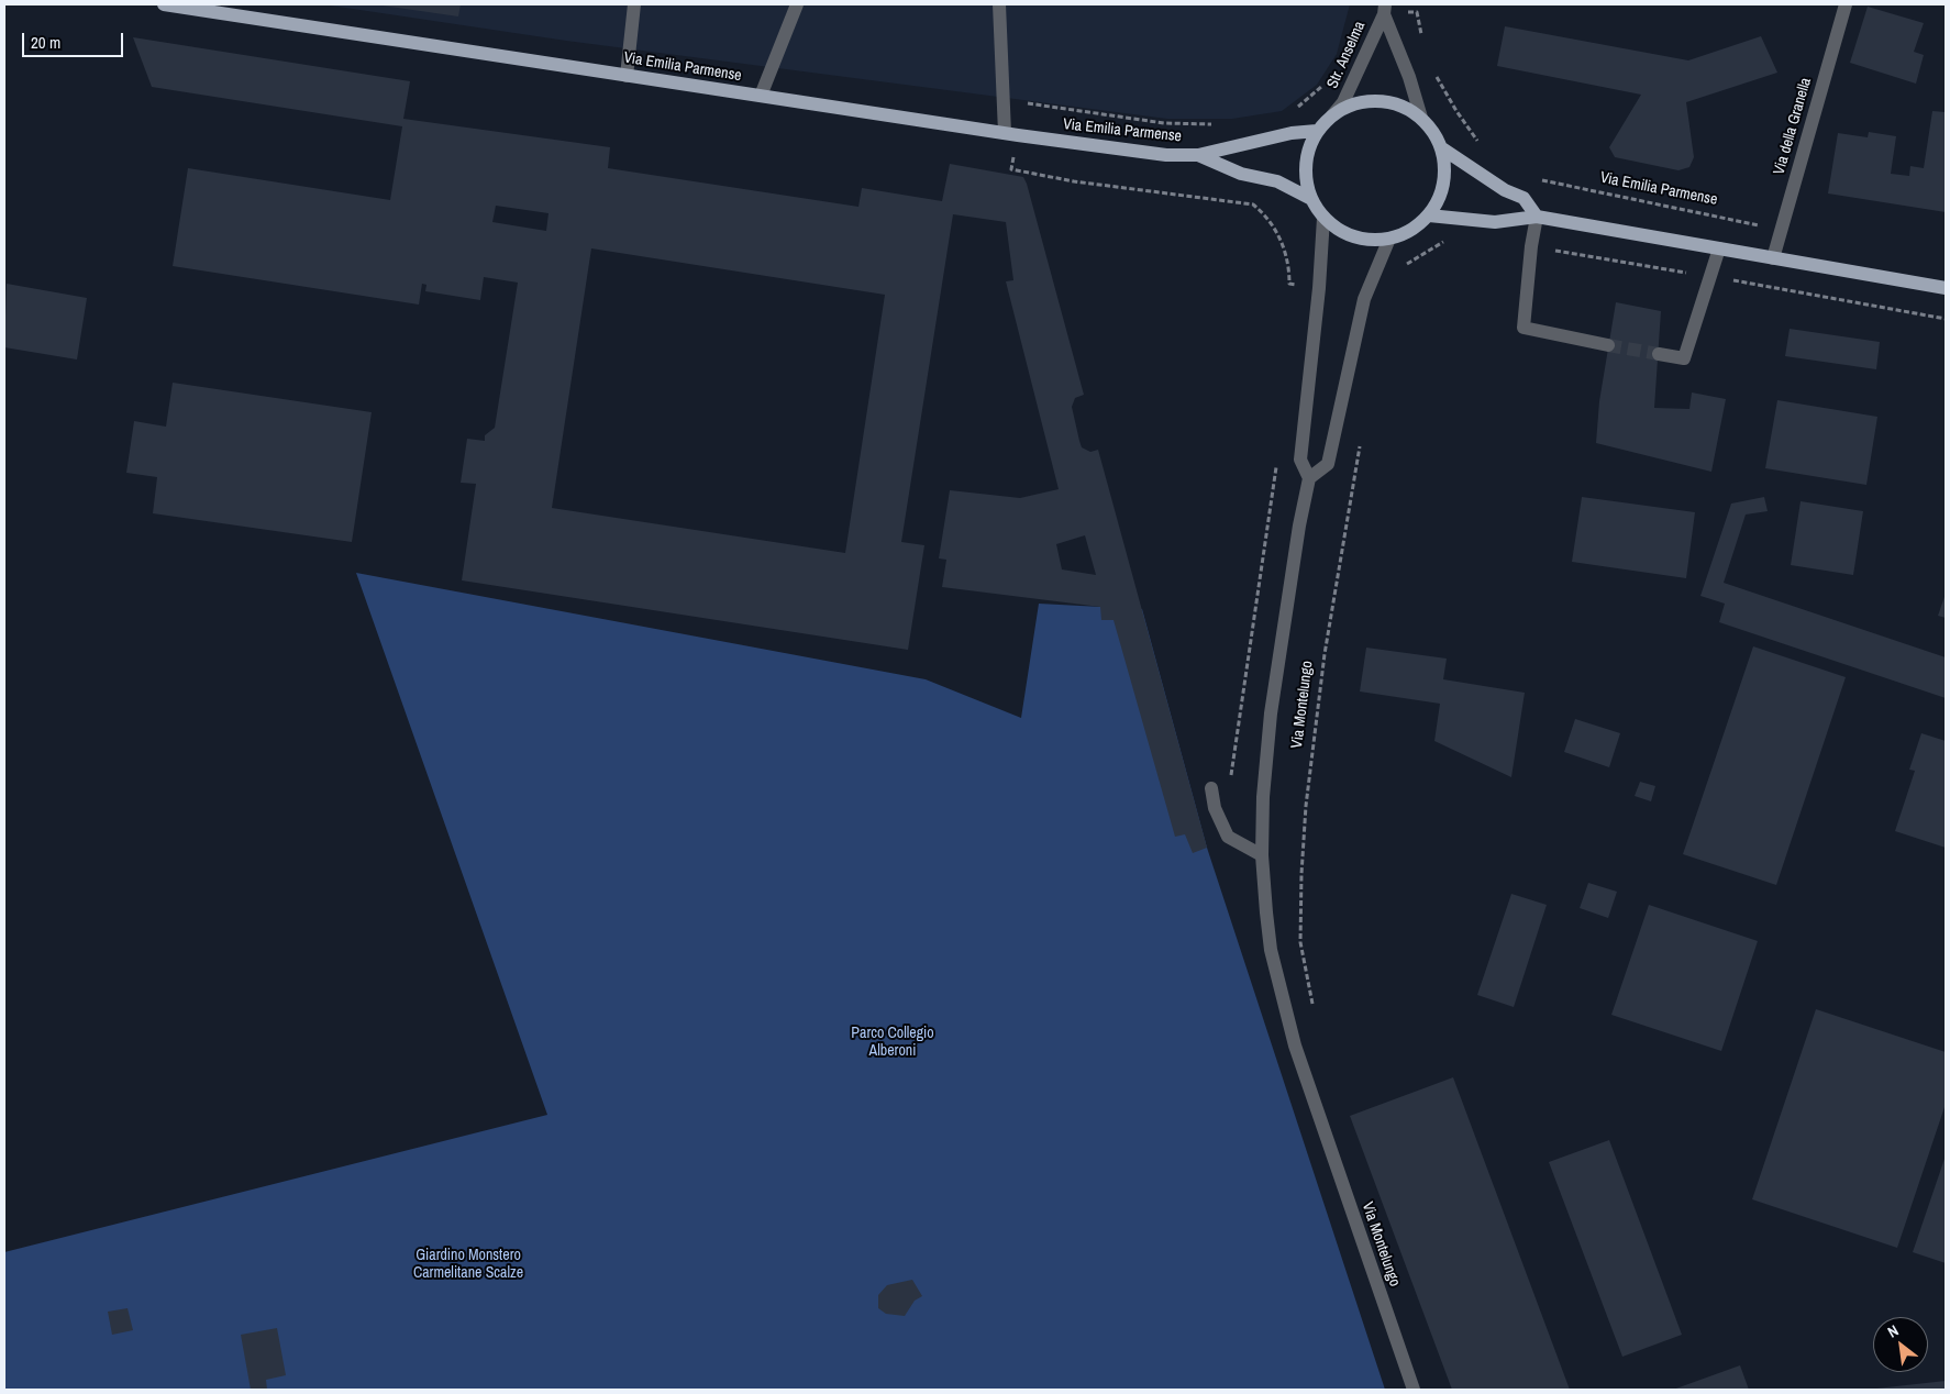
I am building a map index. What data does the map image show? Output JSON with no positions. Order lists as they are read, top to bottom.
{
  "streets": {
    "main road": ["Via Emilia Parmense"],
    "street": ["Str. Anselma", "Via della Granella", "Via Montelungo"]
  },
  "crossings": [
    ["Str. Anselma", "Via Emilia Parmense"],
    ["Str. Anselma", "Via Montelungo"],
    ["Via Emilia Parmense", "Via della Granella"],
    ["Via Emilia Parmense", "Via Montelungo"]
  ],
  "parks": ["Parco Collegio Alberoni", "Giardino Monstero Carmelitane Scalze"],
  "scale_bar": "20 m",
  "north": "top left"
}
